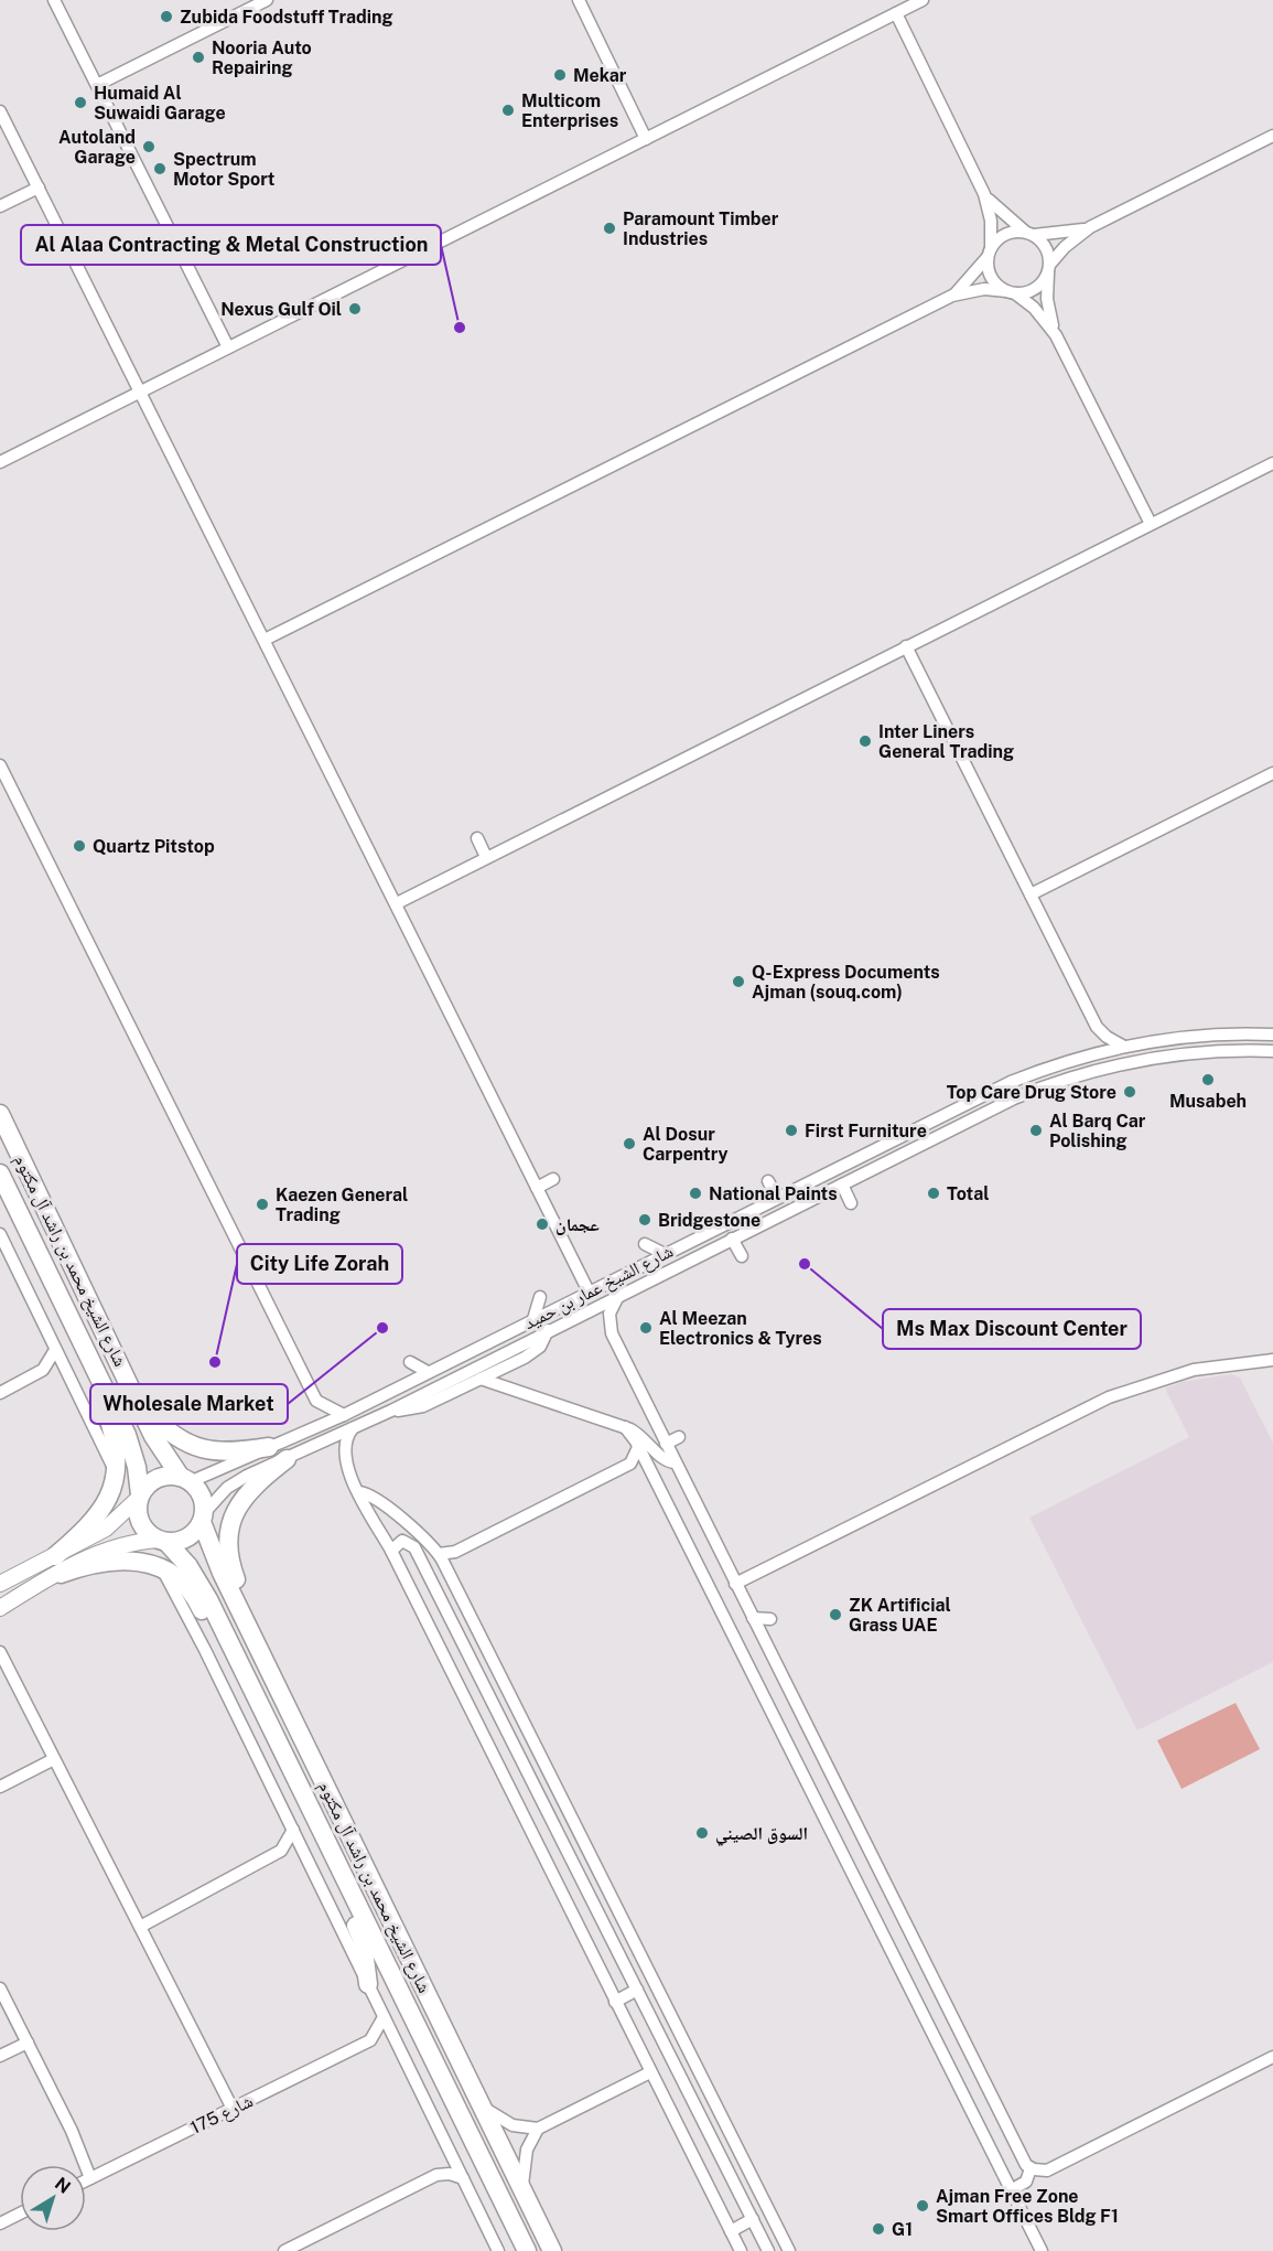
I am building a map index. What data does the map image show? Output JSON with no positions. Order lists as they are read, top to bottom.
{
  "streets": {
    "highway": ["شارع الشيخ محمد بن راشد آل مكتوم"],
    "street": ["شارع الشيخ عمار بن حميد", "شارع 175"]
  },
  "crossings": [
    ["شارع الشيخ محمد بن راشد آل مكتوم", "شارع الشيخ عمار بن حميد"]
  ],
  "places": [
    "Zubida Foodstuff Trading",
    "Nooria Auto Repairing",
    "Mekar",
    "Humaid Al Suwaidi Garage",
    "Multicom Enterprises",
    "Autoland Garage",
    "Spectrum Motor Sport",
    "Paramount Timber Industries",
    "Nexus Gulf Oil",
    "Al Alaa Contracting & Metal Construction",
    "Inter Liners General Trading",
    "Quartz Pitstop",
    "Q-Express Documents Ajman (souq.com)",
    "Musabeh",
    "Top Care Drug Store",
    "First Furniture",
    "Al Barq Car Polishing",
    "Al Dosur Carpentry",
    "National Paints",
    "Total",
    "Kaezen General Trading",
    "Bridgestone",
    "عجمان",
    "Ms Max Discount Center",
    "Wholesale Market",
    "Al Meezan Electronics & Tyres",
    "City Life Zorah",
    "ZK Artificial Grass UAE",
    "السوق الصيني",
    "Ajman Free Zone Smart Offices Bldg F1",
    "G1"
  ],
  "north": "top right"
}
